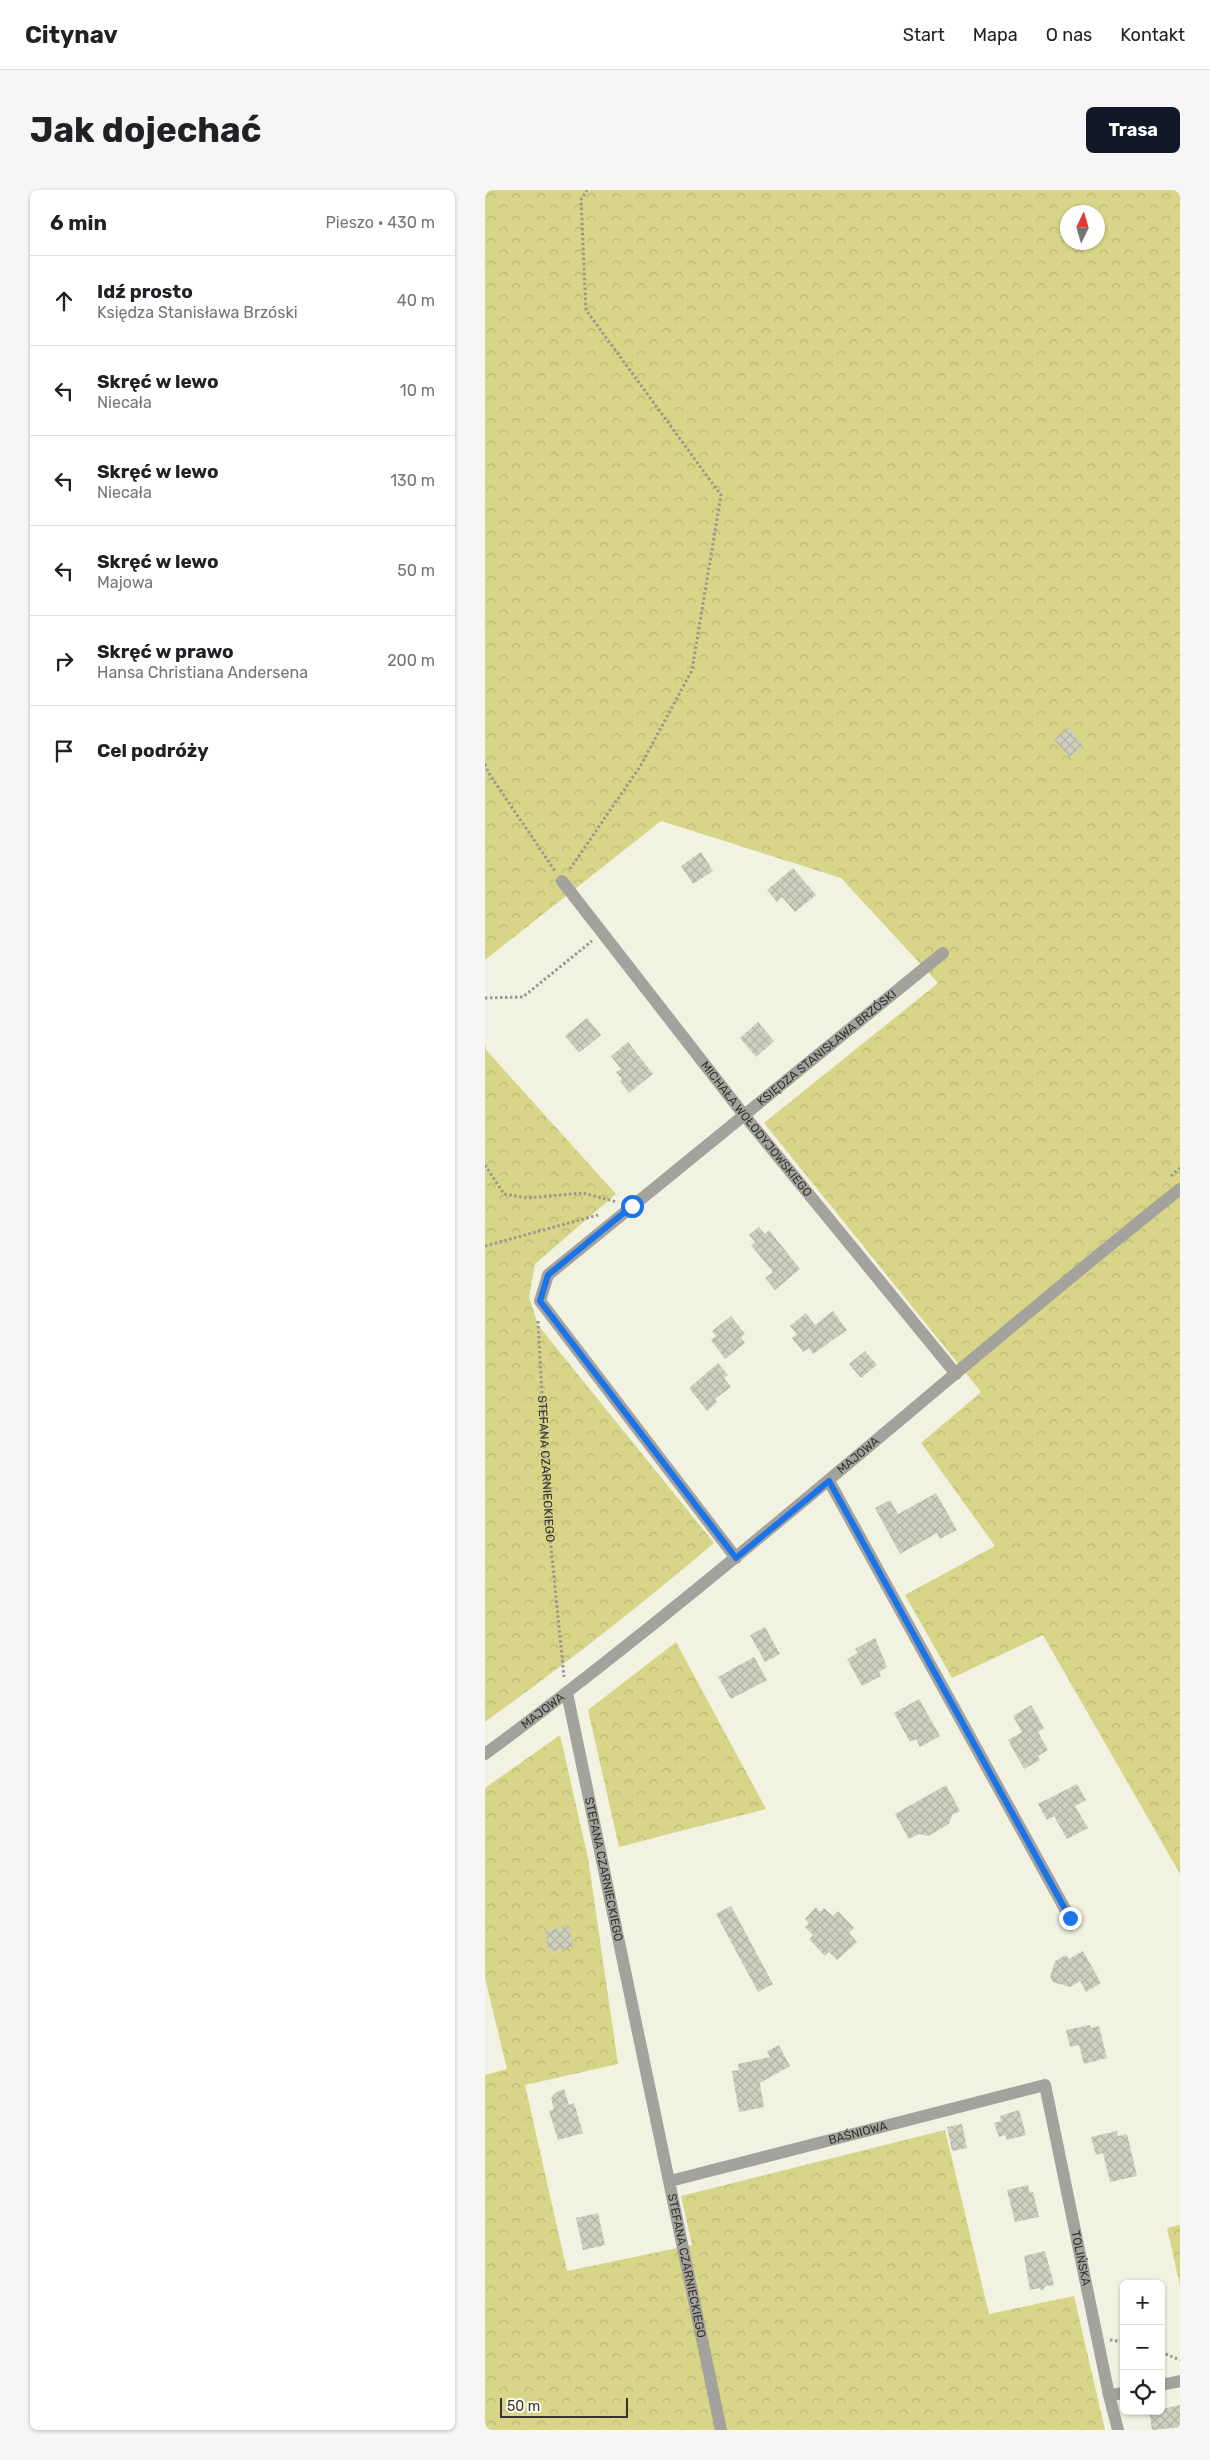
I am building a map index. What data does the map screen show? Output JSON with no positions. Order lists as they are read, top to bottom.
{
  "streets": {
    "street": [
      "KSIĘDZA STANISŁAWA BRZÓSKI",
      "MICHAŁA WOŁODYJOWSKIEGO",
      "MAJOWA",
      "STEFANA CZARNIECKIEGO",
      "BAŚNIOWA",
      "TOLIŃSKA"
    ]
  },
  "crossings": [
    ["KSIĘDZA STANISŁAWA BRZÓSKI", "MICHAŁA WOŁODYJOWSKIEGO"],
    ["KSIĘDZA STANISŁAWA BRZÓSKI", "STEFANA CZARNIECKIEGO"],
    ["MICHAŁA WOŁODYJOWSKIEGO", "MAJOWA"],
    ["MAJOWA", "STEFANA CZARNIECKIEGO"],
    ["STEFANA CZARNIECKIEGO", "BAŚNIOWA"],
    ["BAŚNIOWA", "TOLIŃSKA"]
  ],
  "scale_bar": "50 m",
  "north": "top",
  "page": {
    "header": "Citynav",
    "nav": [
      "Start",
      "Mapa",
      "O nas",
      "Kontakt"
    ],
    "buttons": "Trasa",
    "title": "Jak dojechać",
    "heading": ["6 min", "Pieszo · 430 m"],
    "list": [
      ["Idź prosto", "Księdza Stanisława Brzóski", "40 m"],
      ["Skręć w lewo", "Niecała", "10 m"],
      ["Skręć w lewo", "Niecała", "130 m"],
      ["Skręć w lewo", "Majowa", "50 m"],
      ["Skręć w prawo", "Hansa Christiana Andersena", "200 m"],
      "Cel podróży"
    ],
    "map_buttons": ["+", "−"],
    "scale": "50 m"
  }
}
